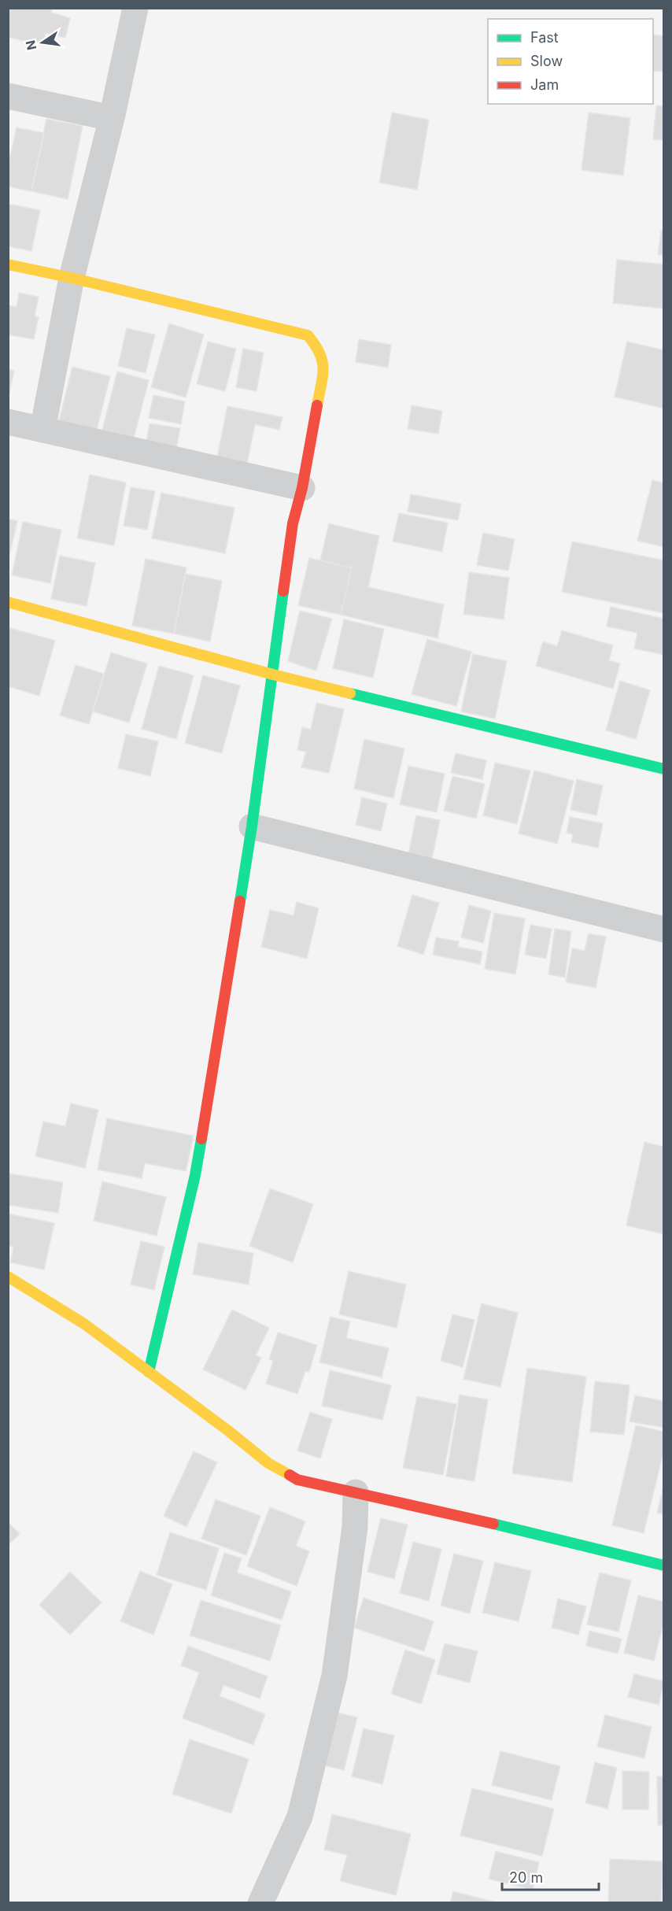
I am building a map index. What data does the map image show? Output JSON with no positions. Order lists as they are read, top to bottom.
{
  "legend": ["Fast", "Slow", "Jam"],
  "scale_bar": "20 m",
  "north": "left"
}
